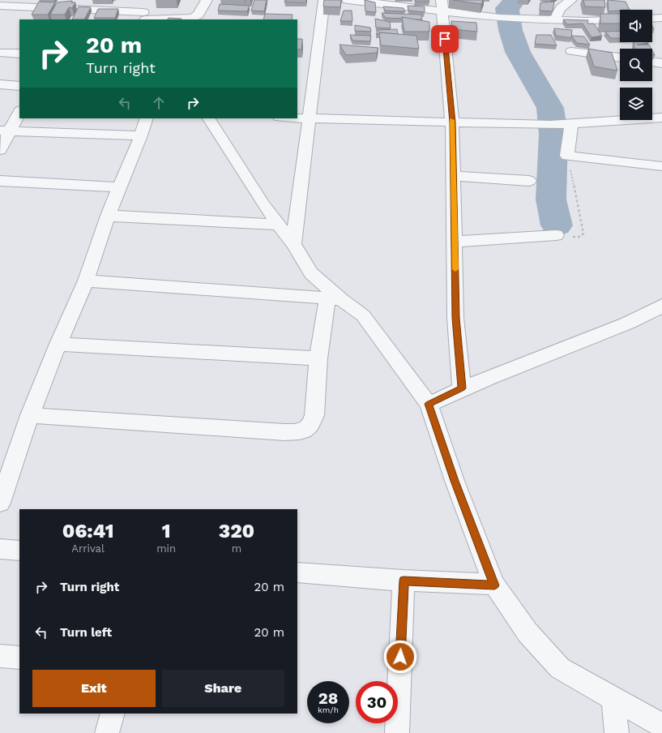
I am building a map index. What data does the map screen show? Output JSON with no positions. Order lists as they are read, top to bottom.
{
  "page": {
    "turn": ["20 m", "Turn right"],
    "eta": [
      "06:41",
      "Arrival",
      "1",
      "min",
      "320",
      "m"
    ],
    "list": [
      {
        "name": "Turn right",
        "value": "20 m"
      },
      {
        "name": "Turn left",
        "value": "20 m"
      }
    ],
    "buttons": ["Exit", "Share"],
    "speed": "28 km/h",
    "limit": "30"
  }
}
